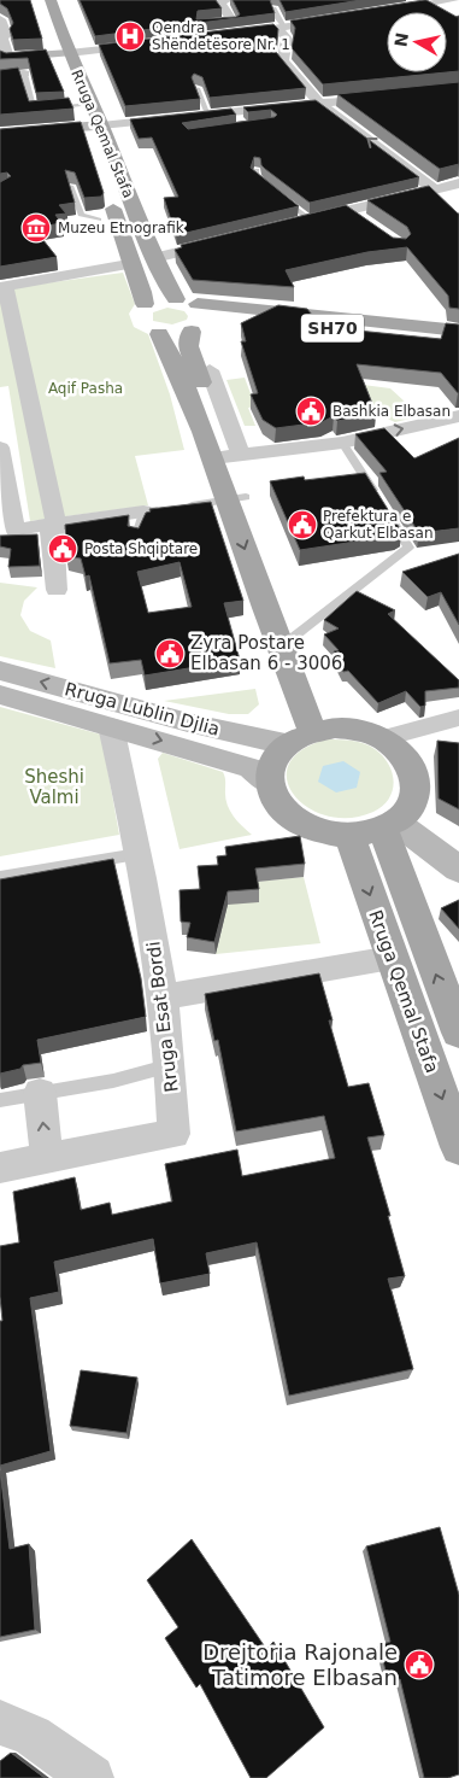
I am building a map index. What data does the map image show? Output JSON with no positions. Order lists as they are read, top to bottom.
{
  "streets": {
    "main road": ["Rruga Qemal Stafa", "SH70", "Rruga Lublin Djlia"],
    "street": ["Rruga Esat Bordi"]
  },
  "crossings": [
    ["Rruga Qemal Stafa", "SH70"],
    ["Rruga Qemal Stafa", "Rruga Lublin Djlia"],
    ["Rruga Lublin Djlia", "Rruga Esat Bordi"]
  ],
  "parks": ["Aqif Pasha", "Sheshi Valmi"],
  "places": {
    "hospital": ["Qendra Shëndetësore Nr. 1"],
    "museum": ["Muzeu Etnografik"],
    "public building": [
      "Bashkia Elbasan",
      "Prefektura e Qarkut Elbasan",
      "Posta Shqiptare",
      "Zyra Postare Elbasan 6 - 3006",
      "Drejtoria Rajonale Tatimore Elbasan"
    ]
  },
  "north": "left"
}
